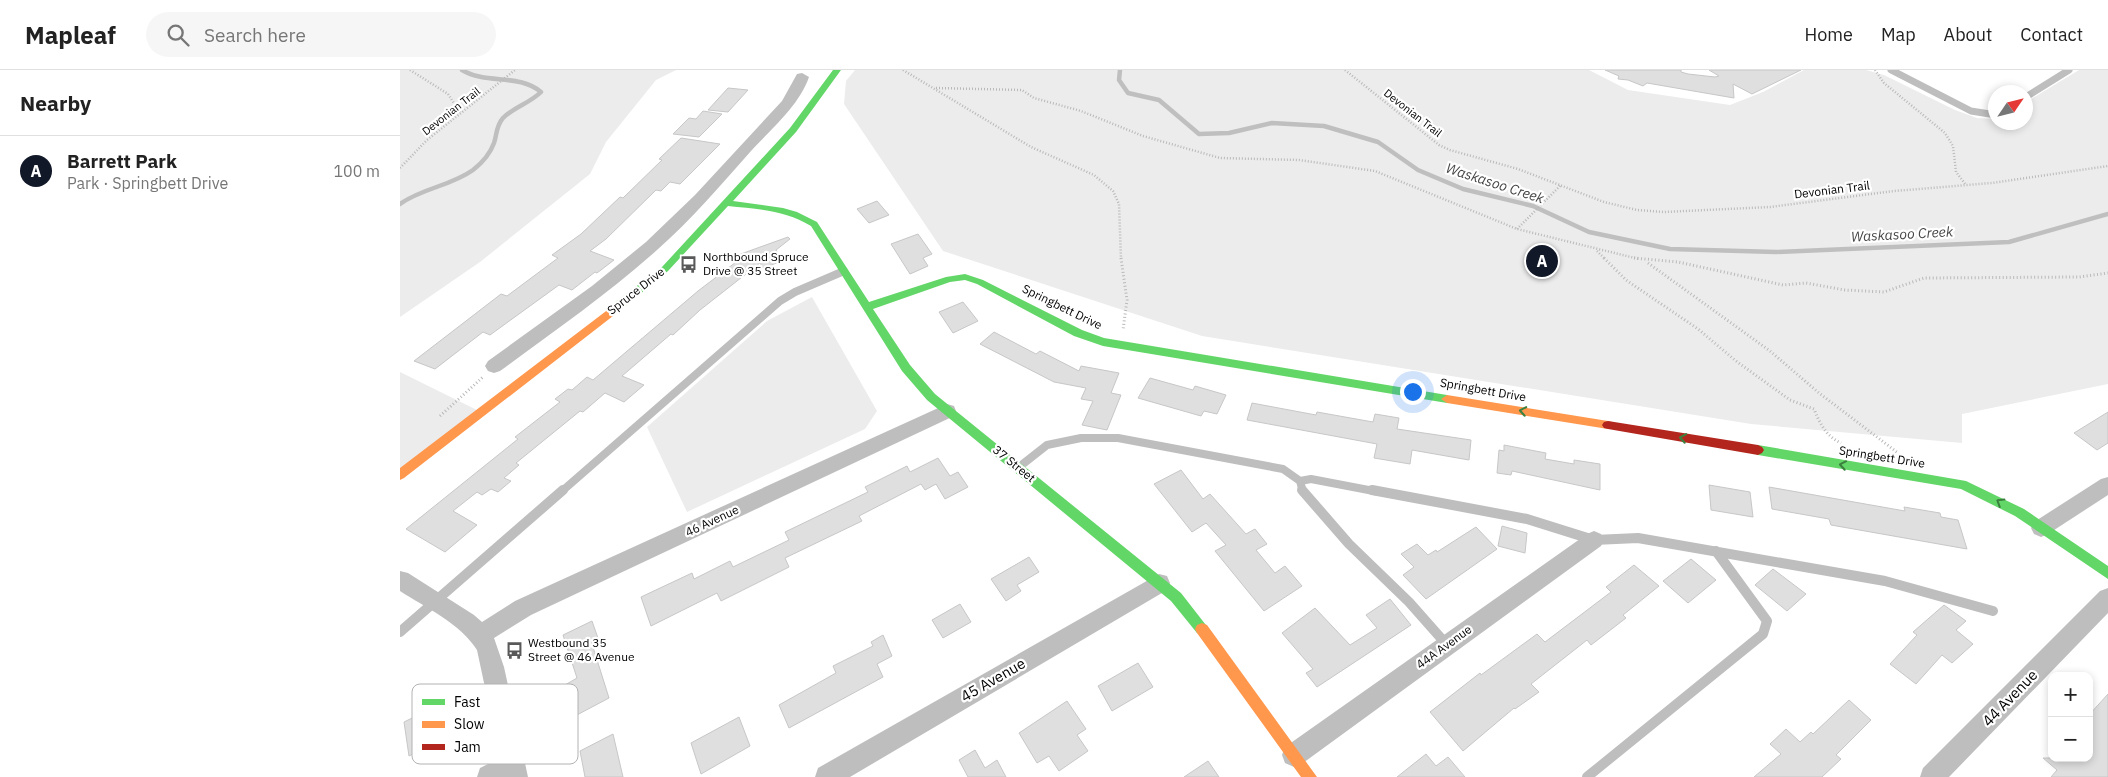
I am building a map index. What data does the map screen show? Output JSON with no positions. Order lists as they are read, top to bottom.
{
  "streets": {
    "street": [
      "Spruce Drive",
      "Springbett Drive",
      "37 Street",
      "46 Avenue",
      "44A Avenue",
      "45 Avenue",
      "44 Avenue"
    ],
    "path": ["Devonian Trail"]
  },
  "crossings": [
    ["Spruce Drive", "37 Street"],
    ["Springbett Drive", "37 Street"],
    ["37 Street", "46 Avenue"],
    ["37 Street", "44A Avenue"],
    ["37 Street", "45 Avenue"]
  ],
  "one_way": ["Springbett Drive"],
  "water": ["Waskasoo Creek"],
  "places": {
    "bus stop": ["Northbound Spruce Drive @ 35 Street", "Westbound 35 Street @ 46 Avenue"]
  },
  "legend": ["Fast", "Slow", "Jam"],
  "north": "top right",
  "page": {
    "header": "Mapleaf",
    "search": "Search here",
    "nav": [
      "Home",
      "Map",
      "About",
      "Contact"
    ],
    "heading": "Nearby",
    "list": [
      {
        "mark": "A",
        "name": "Barrett Park",
        "note": "Park · Springbett Drive",
        "value": "100 m"
      }
    ],
    "pins": "A",
    "map_buttons": ["+", "−"]
  }
}
